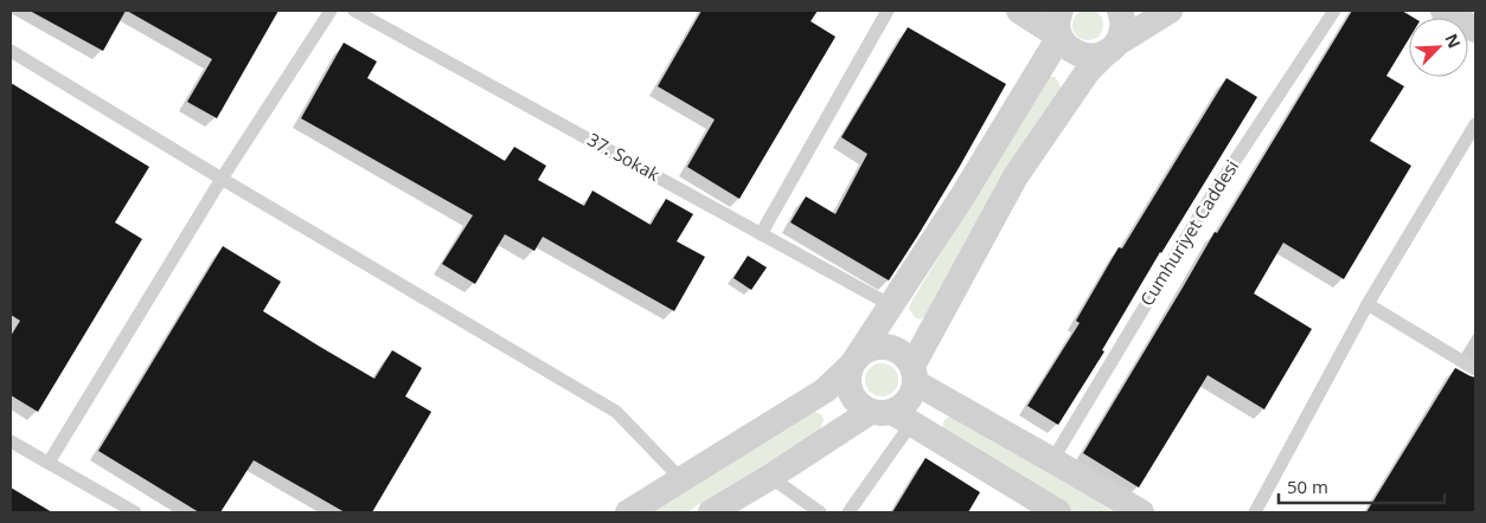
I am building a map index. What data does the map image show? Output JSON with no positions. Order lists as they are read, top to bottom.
{
  "streets": {
    "lane": ["37. Sokak", "Cumhuriyet Caddesi"]
  },
  "scale_bar": "50 m",
  "north": "top right"
}
